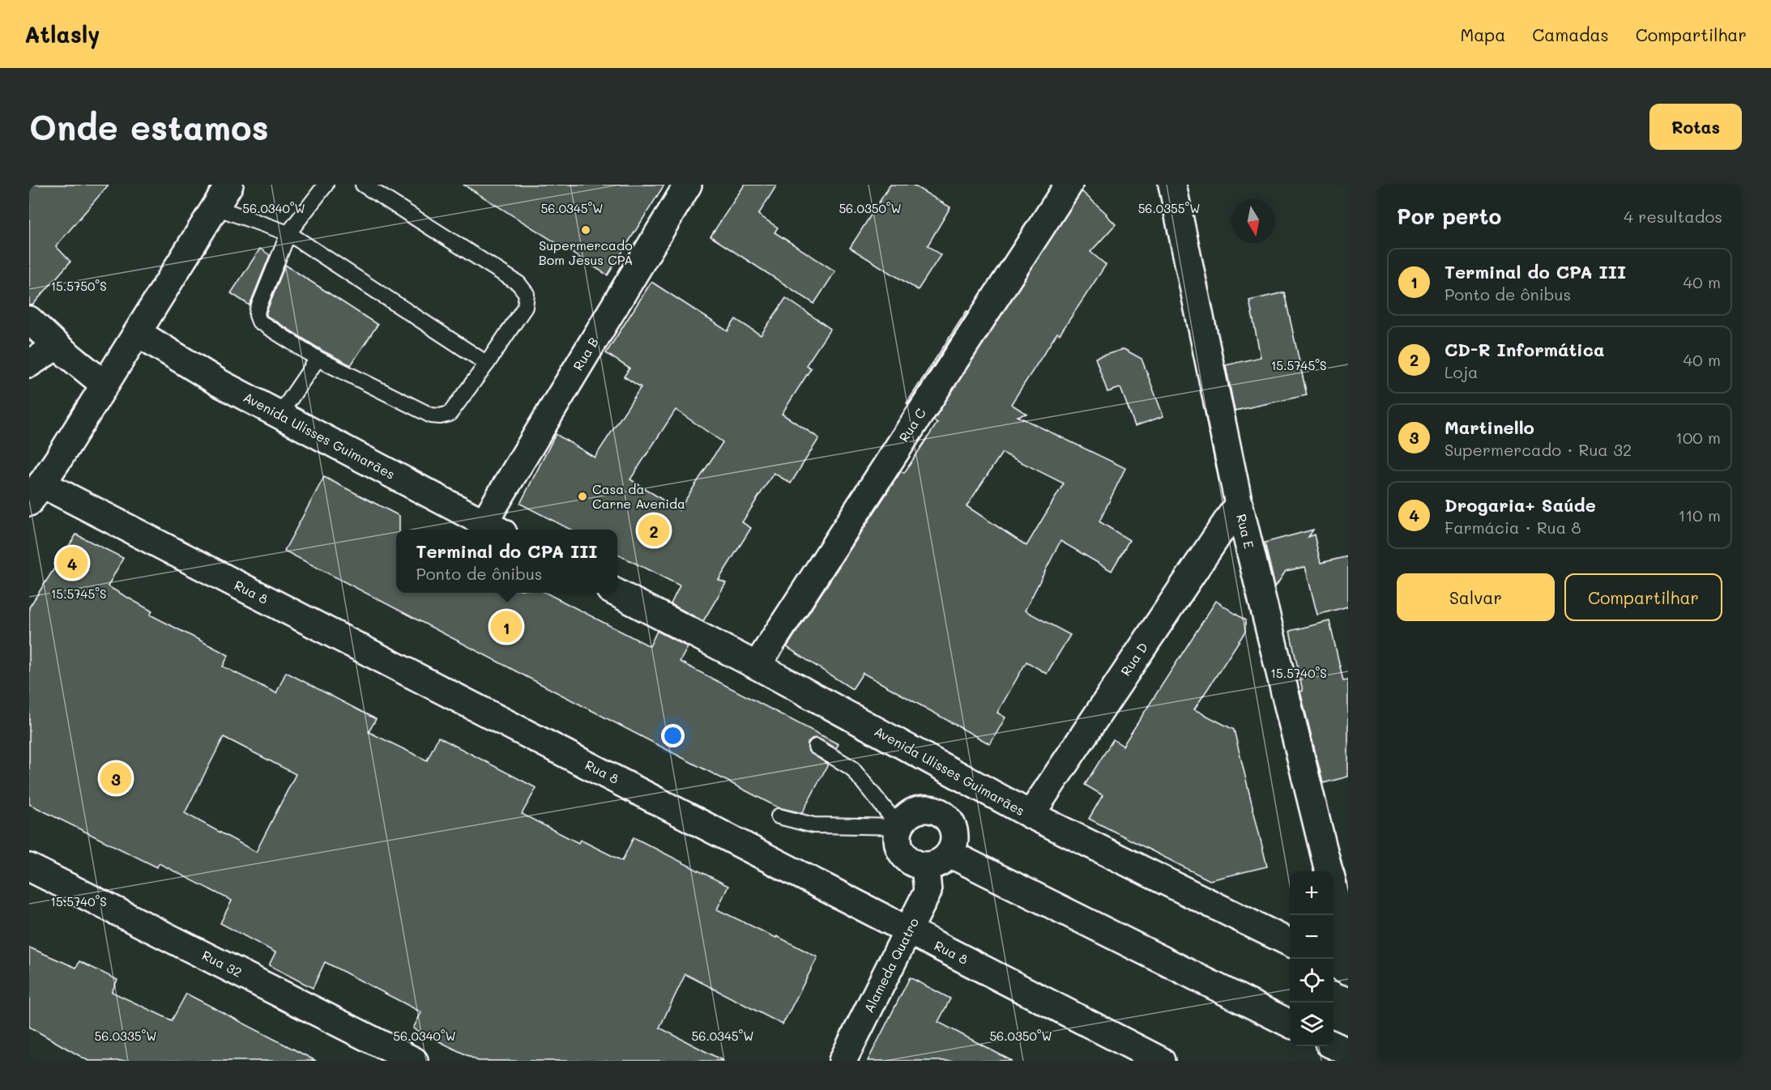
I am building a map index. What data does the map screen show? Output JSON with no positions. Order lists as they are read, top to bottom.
{
  "streets": {
    "main road": [
      "Rua B",
      "Rua C",
      "Avenida Ulisses Guimarães",
      "Rua E",
      "Rua 8",
      "Rua D",
      "Rua 32",
      "Alameda Quatro"
    ]
  },
  "crossings": [
    ["Rua B", "Avenida Ulisses Guimarães"],
    ["Rua C", "Avenida Ulisses Guimarães"],
    ["Avenida Ulisses Guimarães", "Rua D"],
    ["Rua E", "Rua D"],
    ["Rua 8", "Alameda Quatro"]
  ],
  "places": ["Supermercado Bom Jesus CPA", "Casa da Carne Avenida"],
  "north": "bottom",
  "page": {
    "header": "Atlasly",
    "nav": ["Mapa", "Camadas", "Compartilhar"],
    "buttons": [
      "Rotas",
      ["Salvar", "Compartilhar"]
    ],
    "title": "Onde estamos",
    "heading": ["Por perto", "4 resultados"],
    "list": [
      {
        "mark": "1",
        "name": "Terminal do CPA III",
        "note": "Ponto de ônibus",
        "value": "40 m"
      },
      {
        "mark": "2",
        "name": "CD-R Informática",
        "note": "Loja",
        "value": "40 m"
      },
      {
        "mark": "3",
        "name": "Martinello",
        "note": "Supermercado · Rua 32",
        "value": "100 m"
      },
      {
        "mark": "4",
        "name": "Drogaria+ Saúde",
        "note": "Farmácia · Rua 8",
        "value": "110 m"
      }
    ],
    "pins": [
      "2",
      "4",
      "1",
      "3"
    ],
    "popup": ["Terminal do CPA III", "Ponto de ônibus"],
    "map_buttons": ["+", "−"]
  },
  "coordinates": [
    "56.0340°W",
    "56.0345°W",
    "56.0350°W",
    "56.0355°W",
    "15.5750°S",
    "15.5745°S",
    "15.5740°S",
    "56.0335°W"
  ]
}
